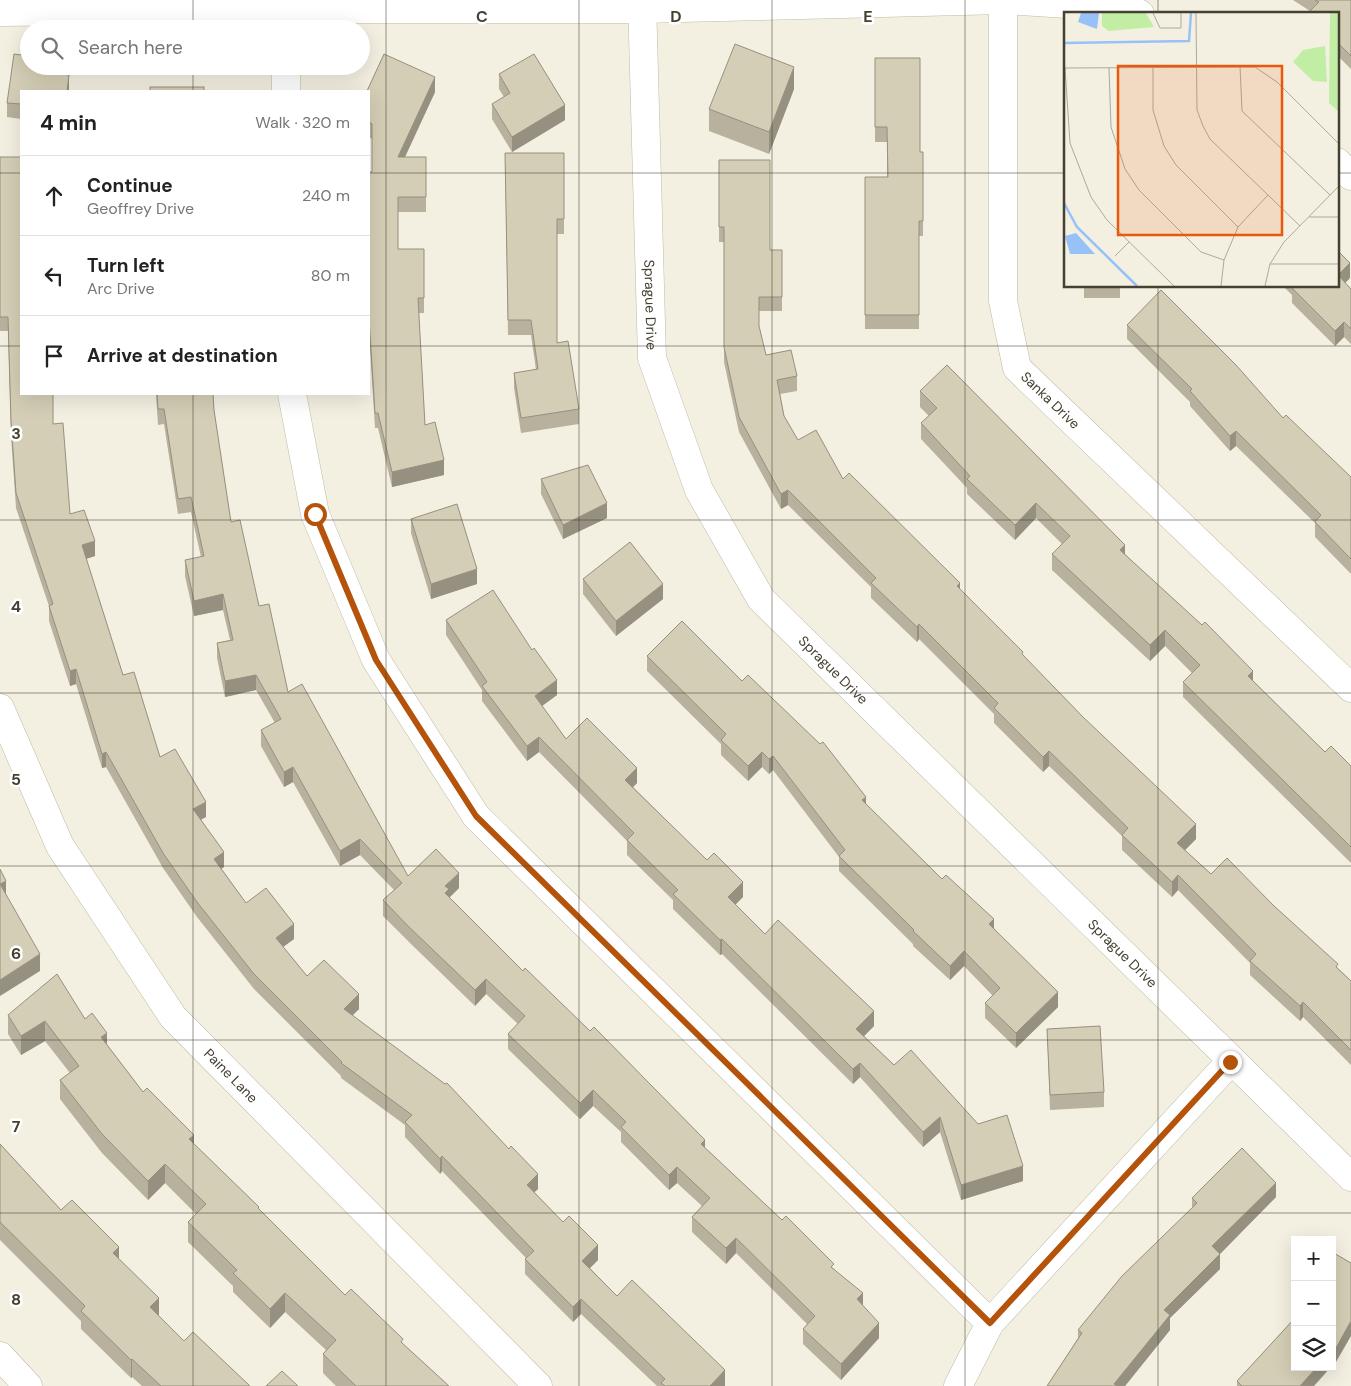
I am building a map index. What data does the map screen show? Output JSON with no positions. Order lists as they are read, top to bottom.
{
  "streets": {
    "street": ["Sprague Drive", "Sanka Drive", "Paine Lane"]
  },
  "page": {
    "search": "Search here",
    "heading": ["4 min", "Walk · 320 m"],
    "list": [
      ["Continue", "Geoffrey Drive", "240 m"],
      ["Turn left", "Arc Drive", "80 m"],
      "Arrive at destination"
    ],
    "map_buttons": ["+", "−"]
  },
  "grid": {
    "columns": ["C", "D", "E"],
    "rows": [
      "3",
      "4",
      "5",
      "6",
      "7",
      "8"
    ]
  }
}
